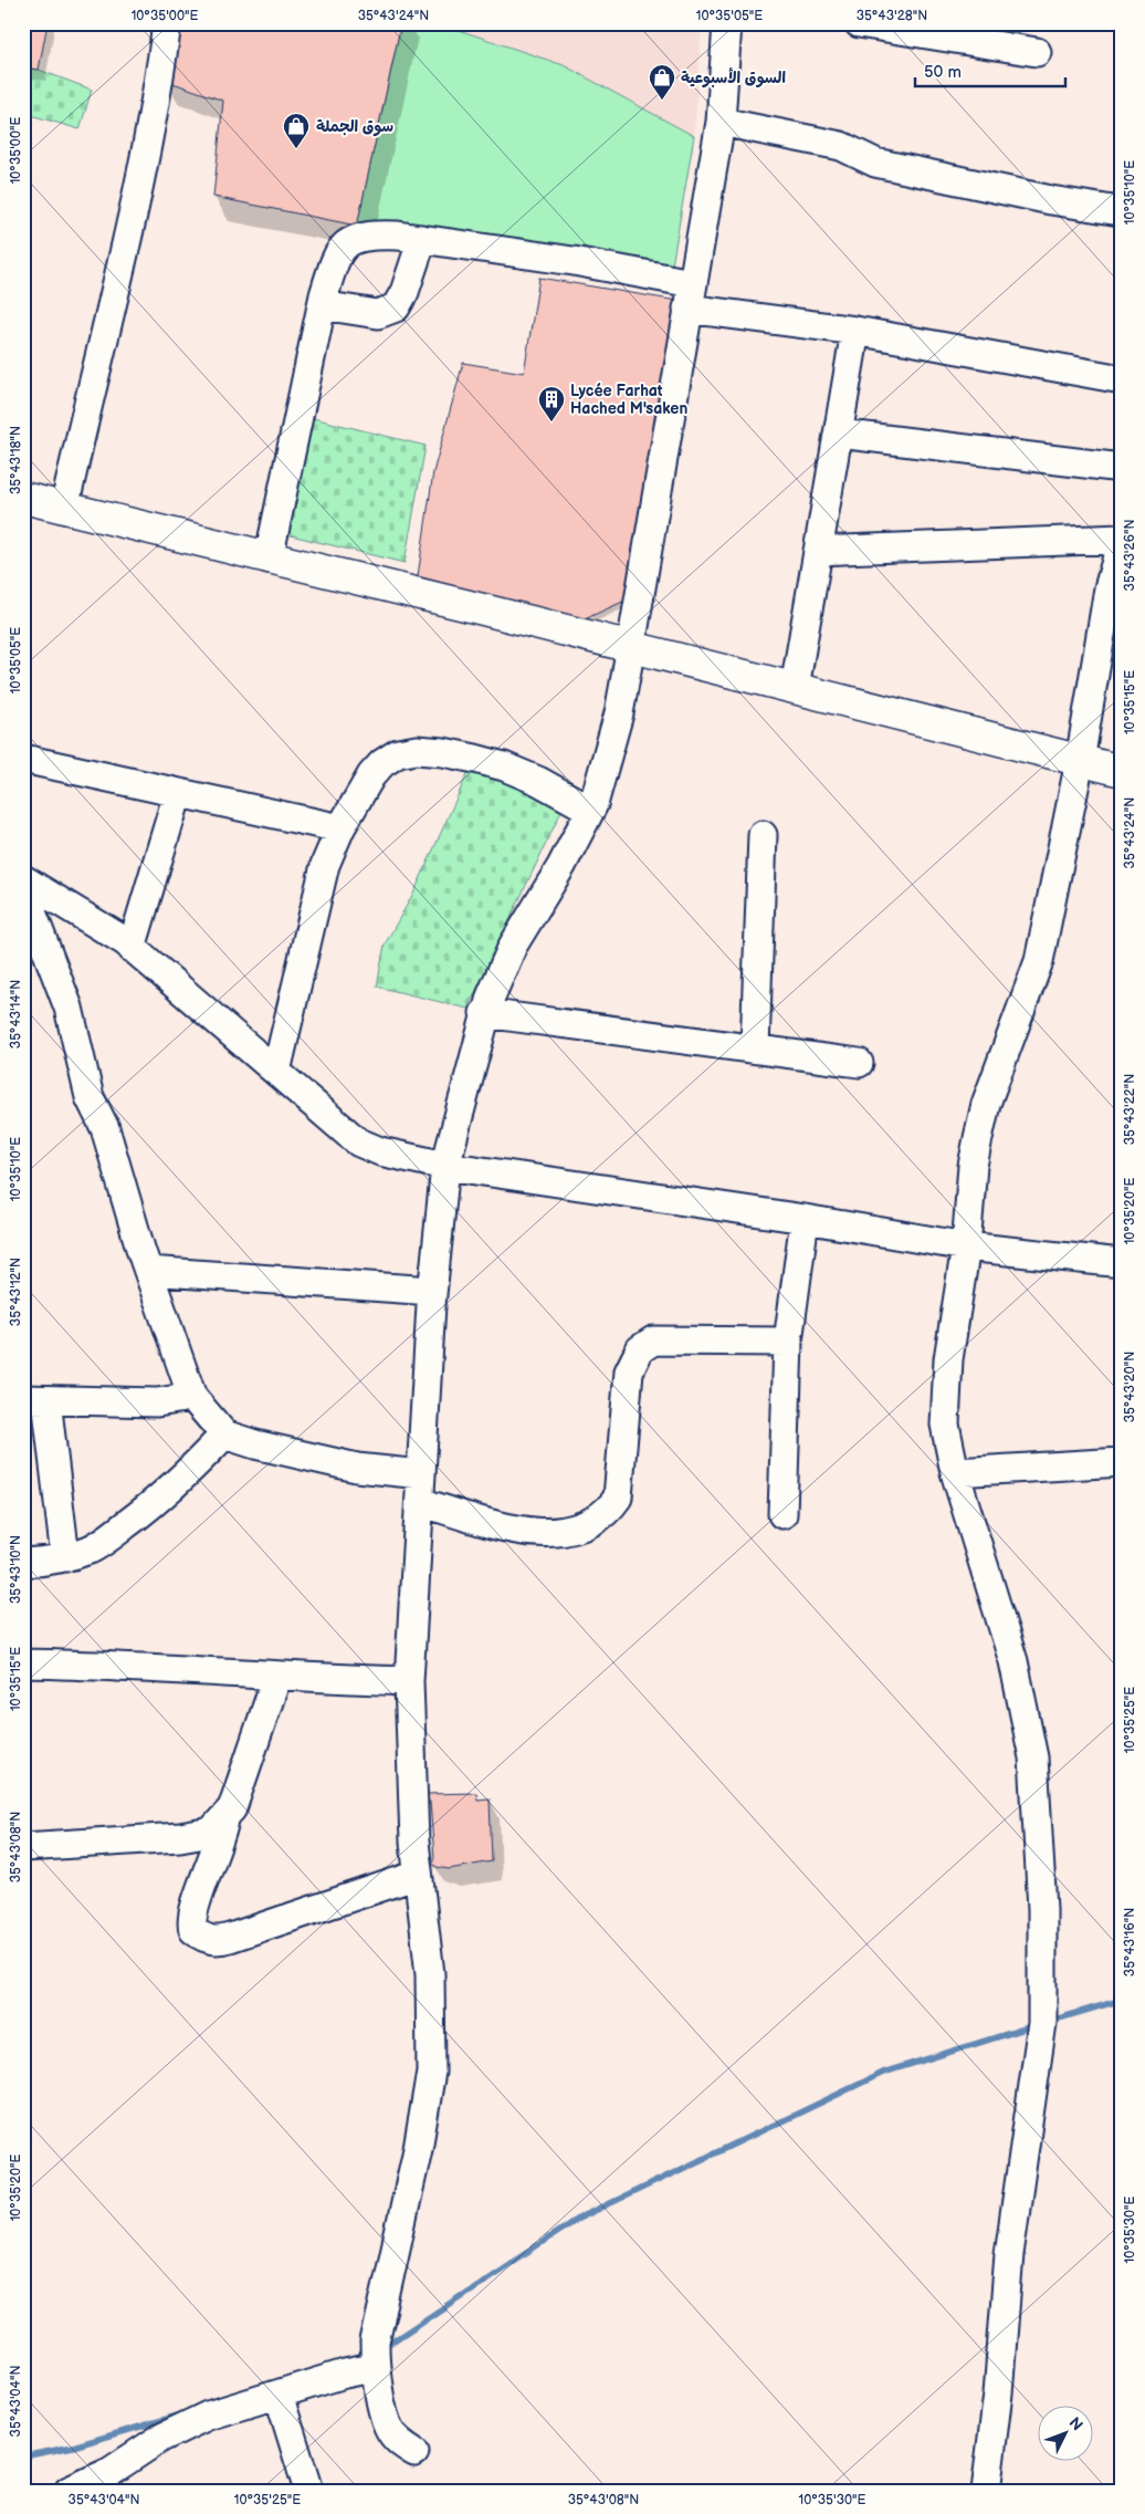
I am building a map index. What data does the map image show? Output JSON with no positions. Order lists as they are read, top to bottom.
{
  "places": {
    "shop": ["السوق اﻷسبوعية", "سوق الجملة"],
    "building": ["Lycée Farhat Hached M'saken"]
  },
  "scale_bar": "50 m",
  "north": "top right",
  "coordinates": [
    "10°35'00\"E",
    "35°43'24\"N",
    "10°35'05\"E",
    "35°43'28\"N",
    "10°35'10\"E",
    "35°43'18\"N",
    "35°43'26\"N",
    "10°35'15\"E",
    "35°43'14\"N",
    "35°43'22\"N",
    "10°35'20\"E",
    "35°43'12\"N",
    "35°43'20\"N",
    "35°43'10\"N",
    "10°35'25\"E",
    "35°43'08\"N",
    "35°43'16\"N",
    "10°35'30\"E",
    "35°43'04\"N"
  ]
}
